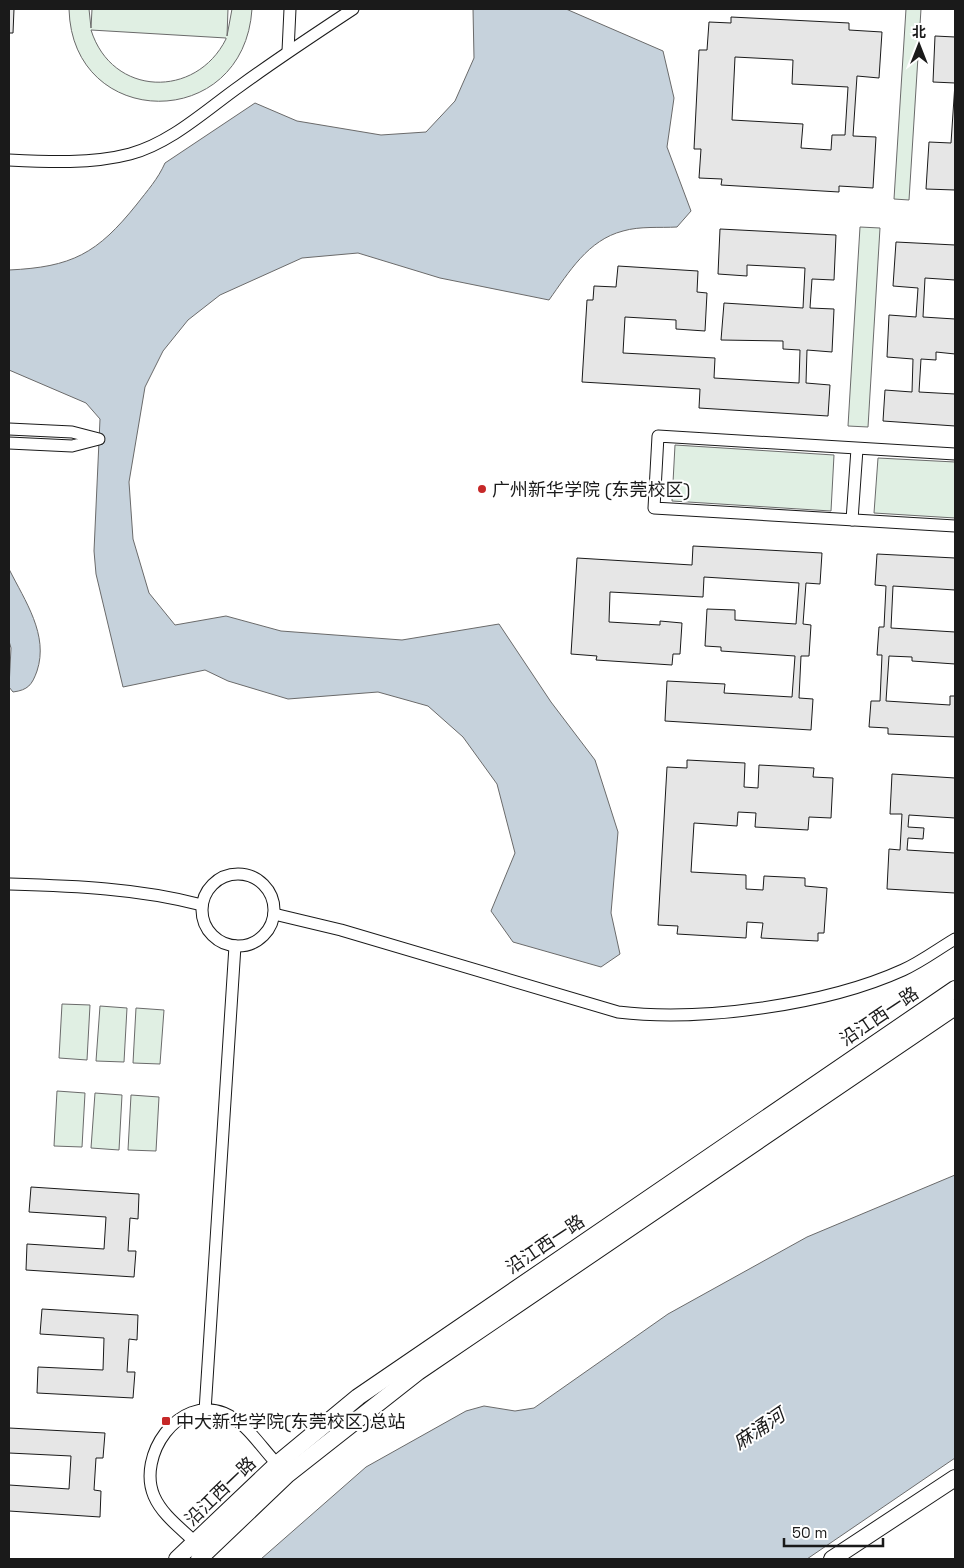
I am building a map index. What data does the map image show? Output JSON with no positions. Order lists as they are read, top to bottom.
{
  "streets": {
    "street": ["沿江西一路"]
  },
  "water": ["麻涌河"],
  "places": {
    "other": ["广州新华学院 (东莞校区)"],
    "transit": ["中大新华学院(东莞校区)总站"]
  },
  "scale_bar": "50 m",
  "north": "top"
}
